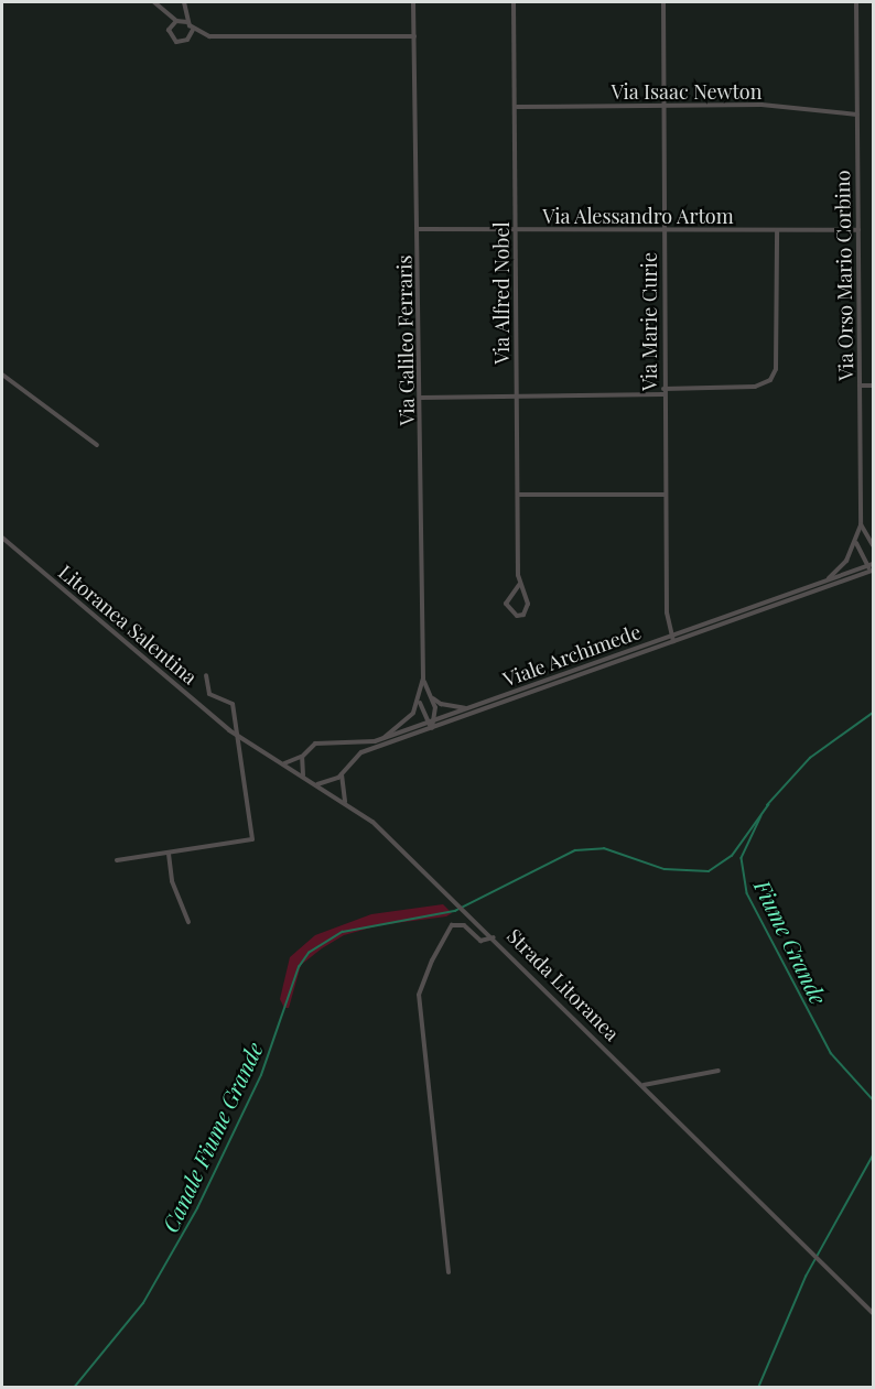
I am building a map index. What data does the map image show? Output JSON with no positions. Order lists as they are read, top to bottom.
{
  "streets": {
    "street": [
      "Via Isaac Newton",
      "Via Alessandro Artom",
      "Via Orso Mario Corbino",
      "Via Alfred Nobel",
      "Via Marie Curie",
      "Via Galileo Ferraris",
      "Litoranea Salentina",
      "Viale Archimede",
      "Strada Litoranea"
    ]
  },
  "crossings": [
    ["Via Isaac Newton", "Via Orso Mario Corbino"],
    ["Via Isaac Newton", "Via Alfred Nobel"],
    ["Via Isaac Newton", "Via Marie Curie"],
    ["Via Alessandro Artom", "Via Orso Mario Corbino"],
    ["Via Alessandro Artom", "Via Alfred Nobel"],
    ["Via Alessandro Artom", "Via Marie Curie"],
    ["Via Alessandro Artom", "Via Galileo Ferraris"],
    ["Via Marie Curie", "Viale Archimede"],
    ["Via Galileo Ferraris", "Viale Archimede"],
    ["Litoranea Salentina", "Strada Litoranea"],
    ["Viale Archimede", "Strada Litoranea"]
  ],
  "water": ["Fiume Grande", "Canale Fiume Grande"]
}
